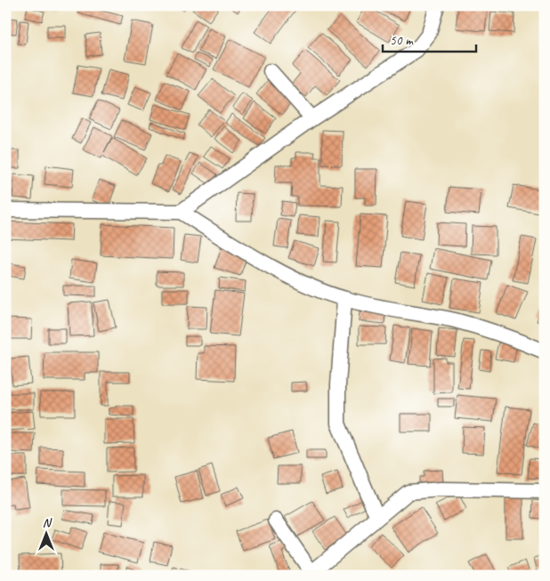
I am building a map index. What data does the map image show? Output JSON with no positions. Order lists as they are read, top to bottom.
{
  "scale_bar": "50 m",
  "north": "top"
}
